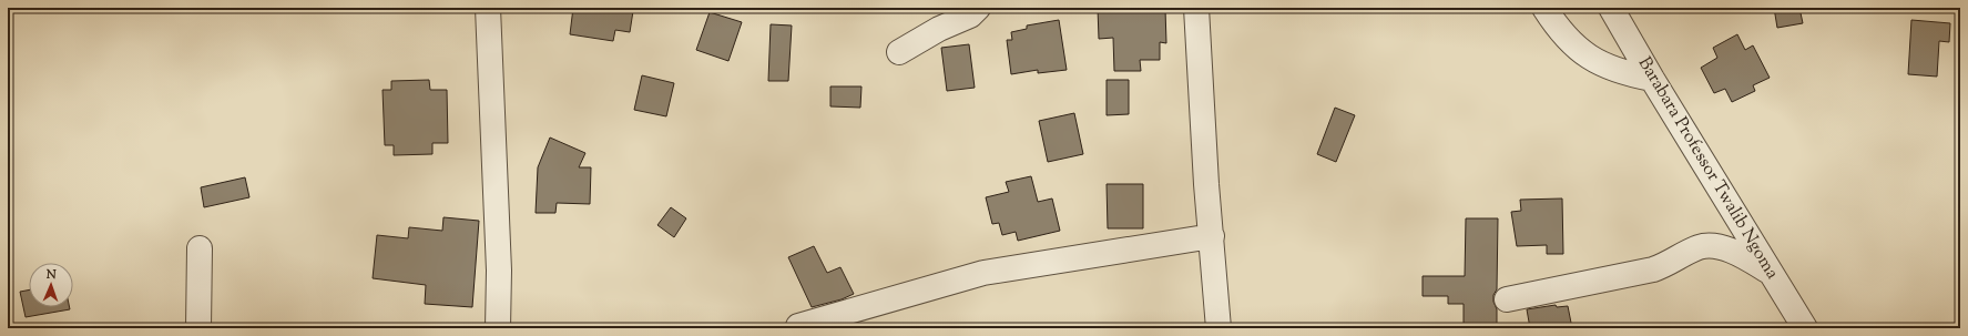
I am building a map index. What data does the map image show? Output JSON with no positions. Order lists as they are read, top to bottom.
{
  "streets": {
    "street": ["Barabara Professor Twalib Ngoma"]
  },
  "north": "top"
}
